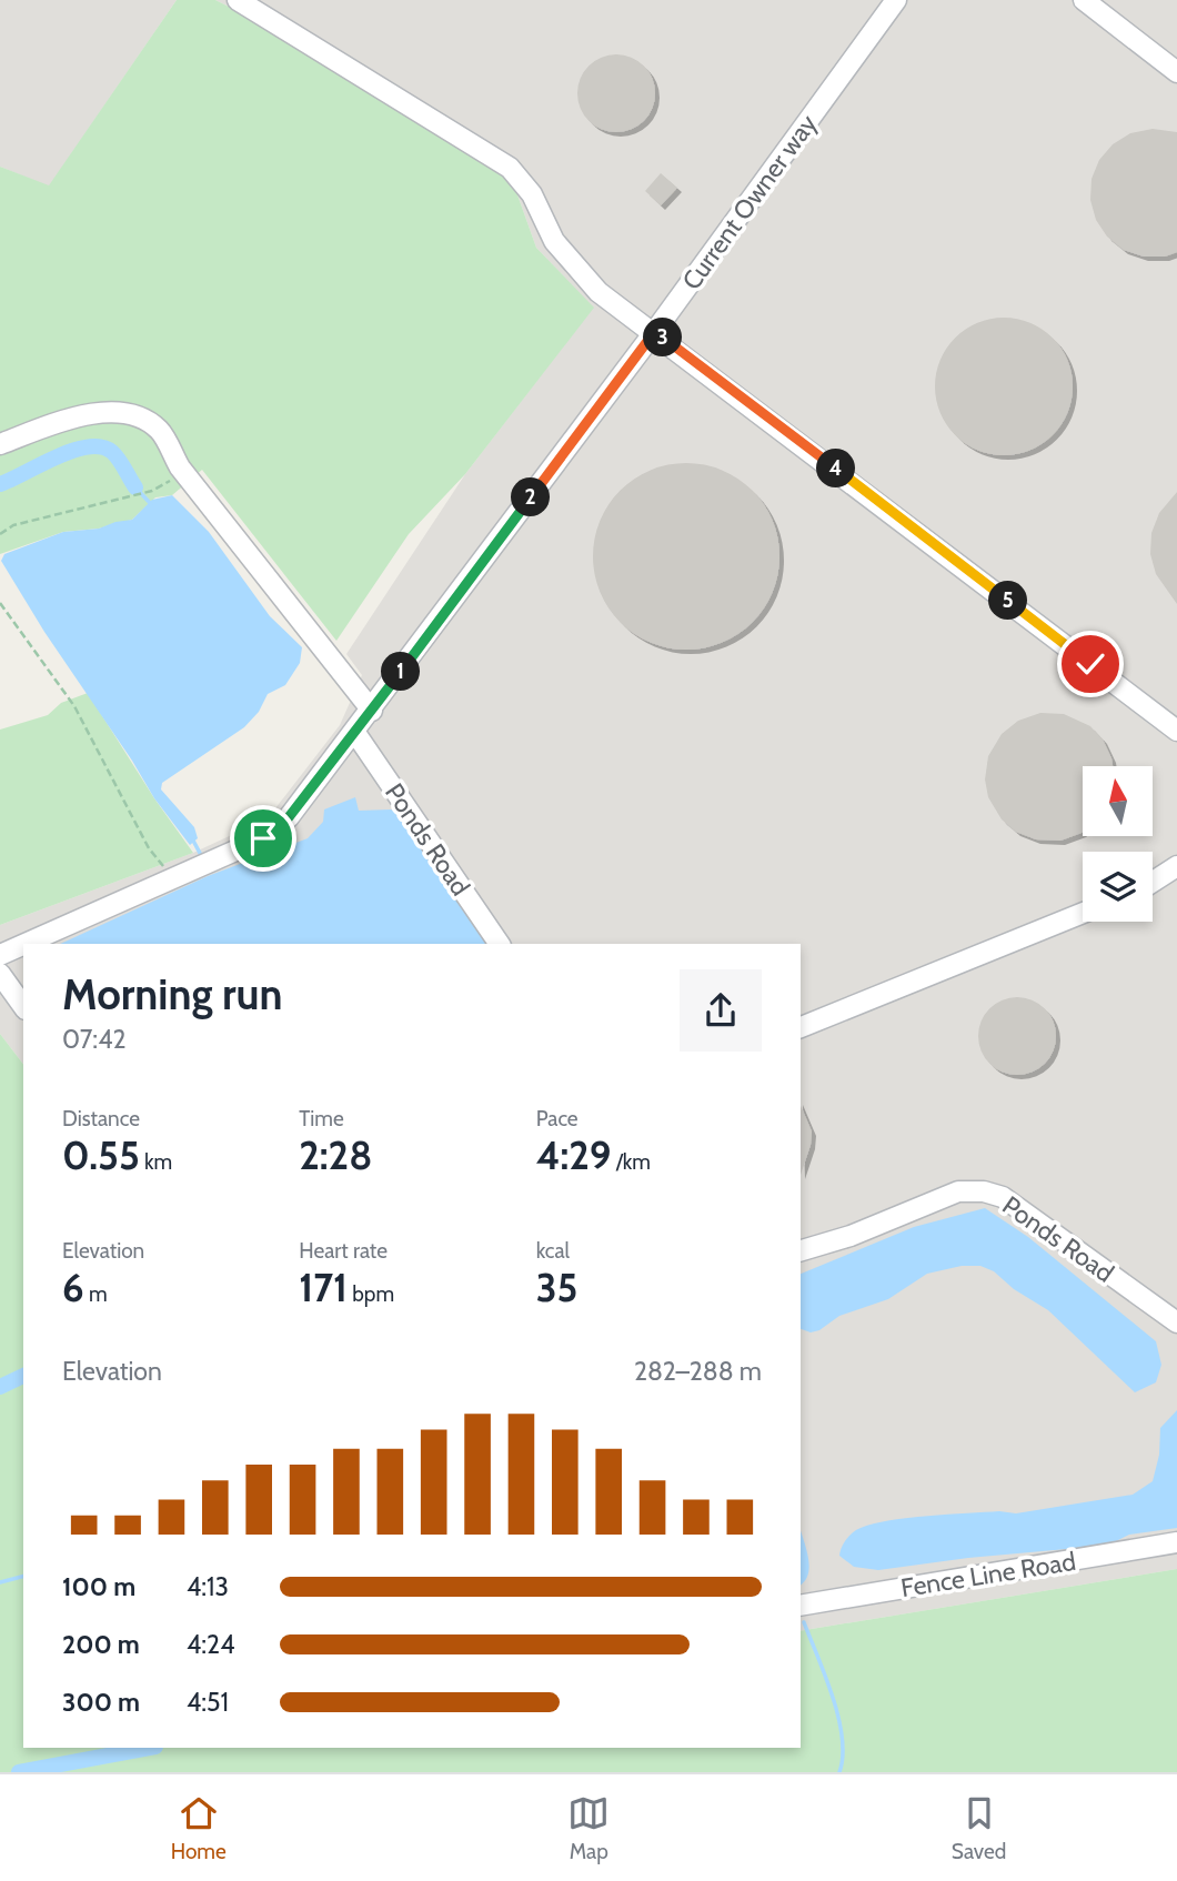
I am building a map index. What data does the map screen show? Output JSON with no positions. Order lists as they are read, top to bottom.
{
  "streets": {
    "street": ["Current Owner way", "Ponds Road", "Fence Line Road"]
  },
  "crossings": [
    ["Current Owner way", "Ponds Road"]
  ],
  "north": "top",
  "page": {
    "pins": [
      "3",
      "4",
      "2",
      "5",
      "1"
    ],
    "heading": ["Morning run", "07:42"],
    "stats": [
      ["Distance", "0.55 km"],
      ["Time", "2:28"],
      ["Pace", "4:29 /km"],
      ["Elevation", "6 m"],
      ["Heart rate", "171 bpm"],
      ["kcal", "35"]
    ],
    "chart": ["Elevation", "282–288 m"],
    "list": [
      {
        "name": "100 m",
        "note": "4:13"
      },
      {
        "name": "200 m",
        "note": "4:24"
      },
      {
        "name": "300 m",
        "note": "4:51"
      }
    ],
    "tabs": ["Home", "Map", "Saved"]
  }
}
